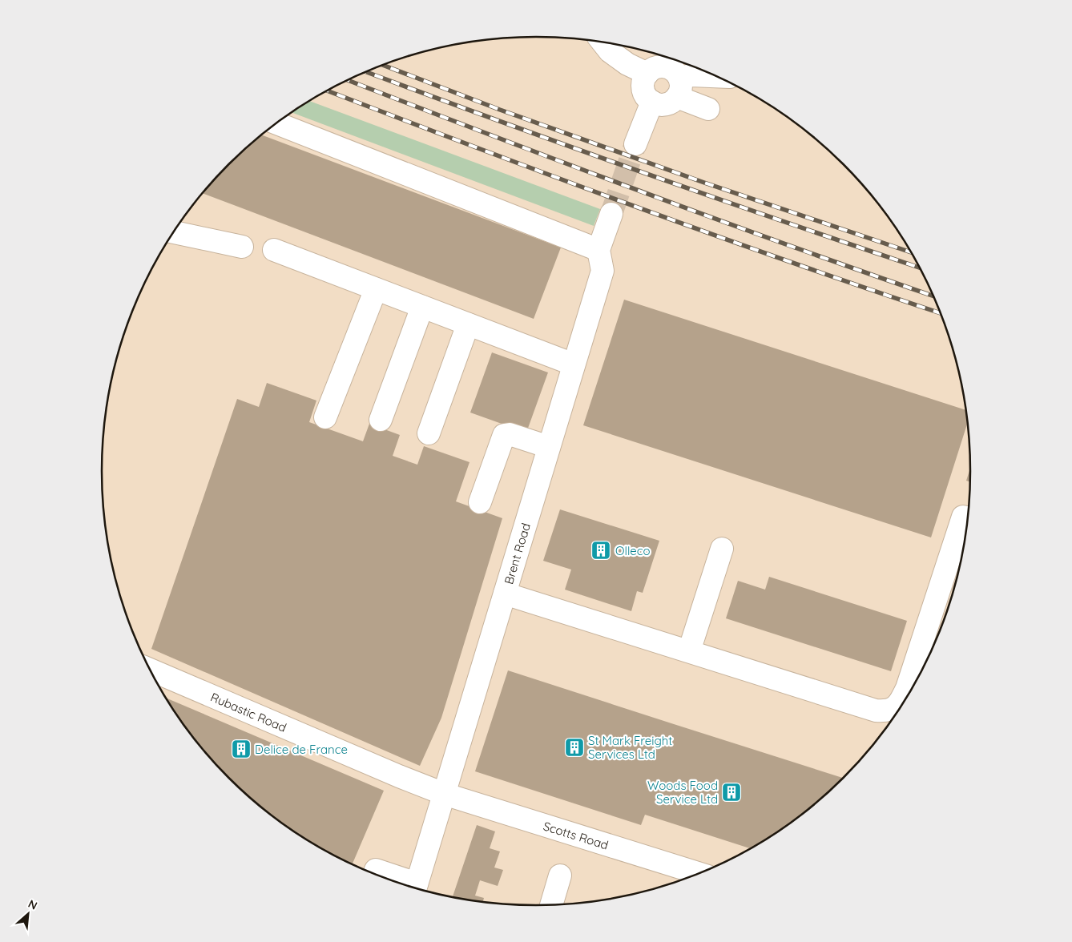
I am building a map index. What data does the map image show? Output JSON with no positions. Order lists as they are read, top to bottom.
{
  "streets": {
    "street": ["Brent Road", "Rubastic Road", "Scotts Road"]
  },
  "crossings": [
    ["Brent Road", "Rubastic Road"],
    ["Brent Road", "Scotts Road"],
    ["Rubastic Road", "Scotts Road"]
  ],
  "places": {
    "building": [
      "Olleco",
      "St Mark Freight Services Ltd",
      "Delice de France",
      "Woods Food Service Ltd"
    ]
  },
  "north": "top right"
}
